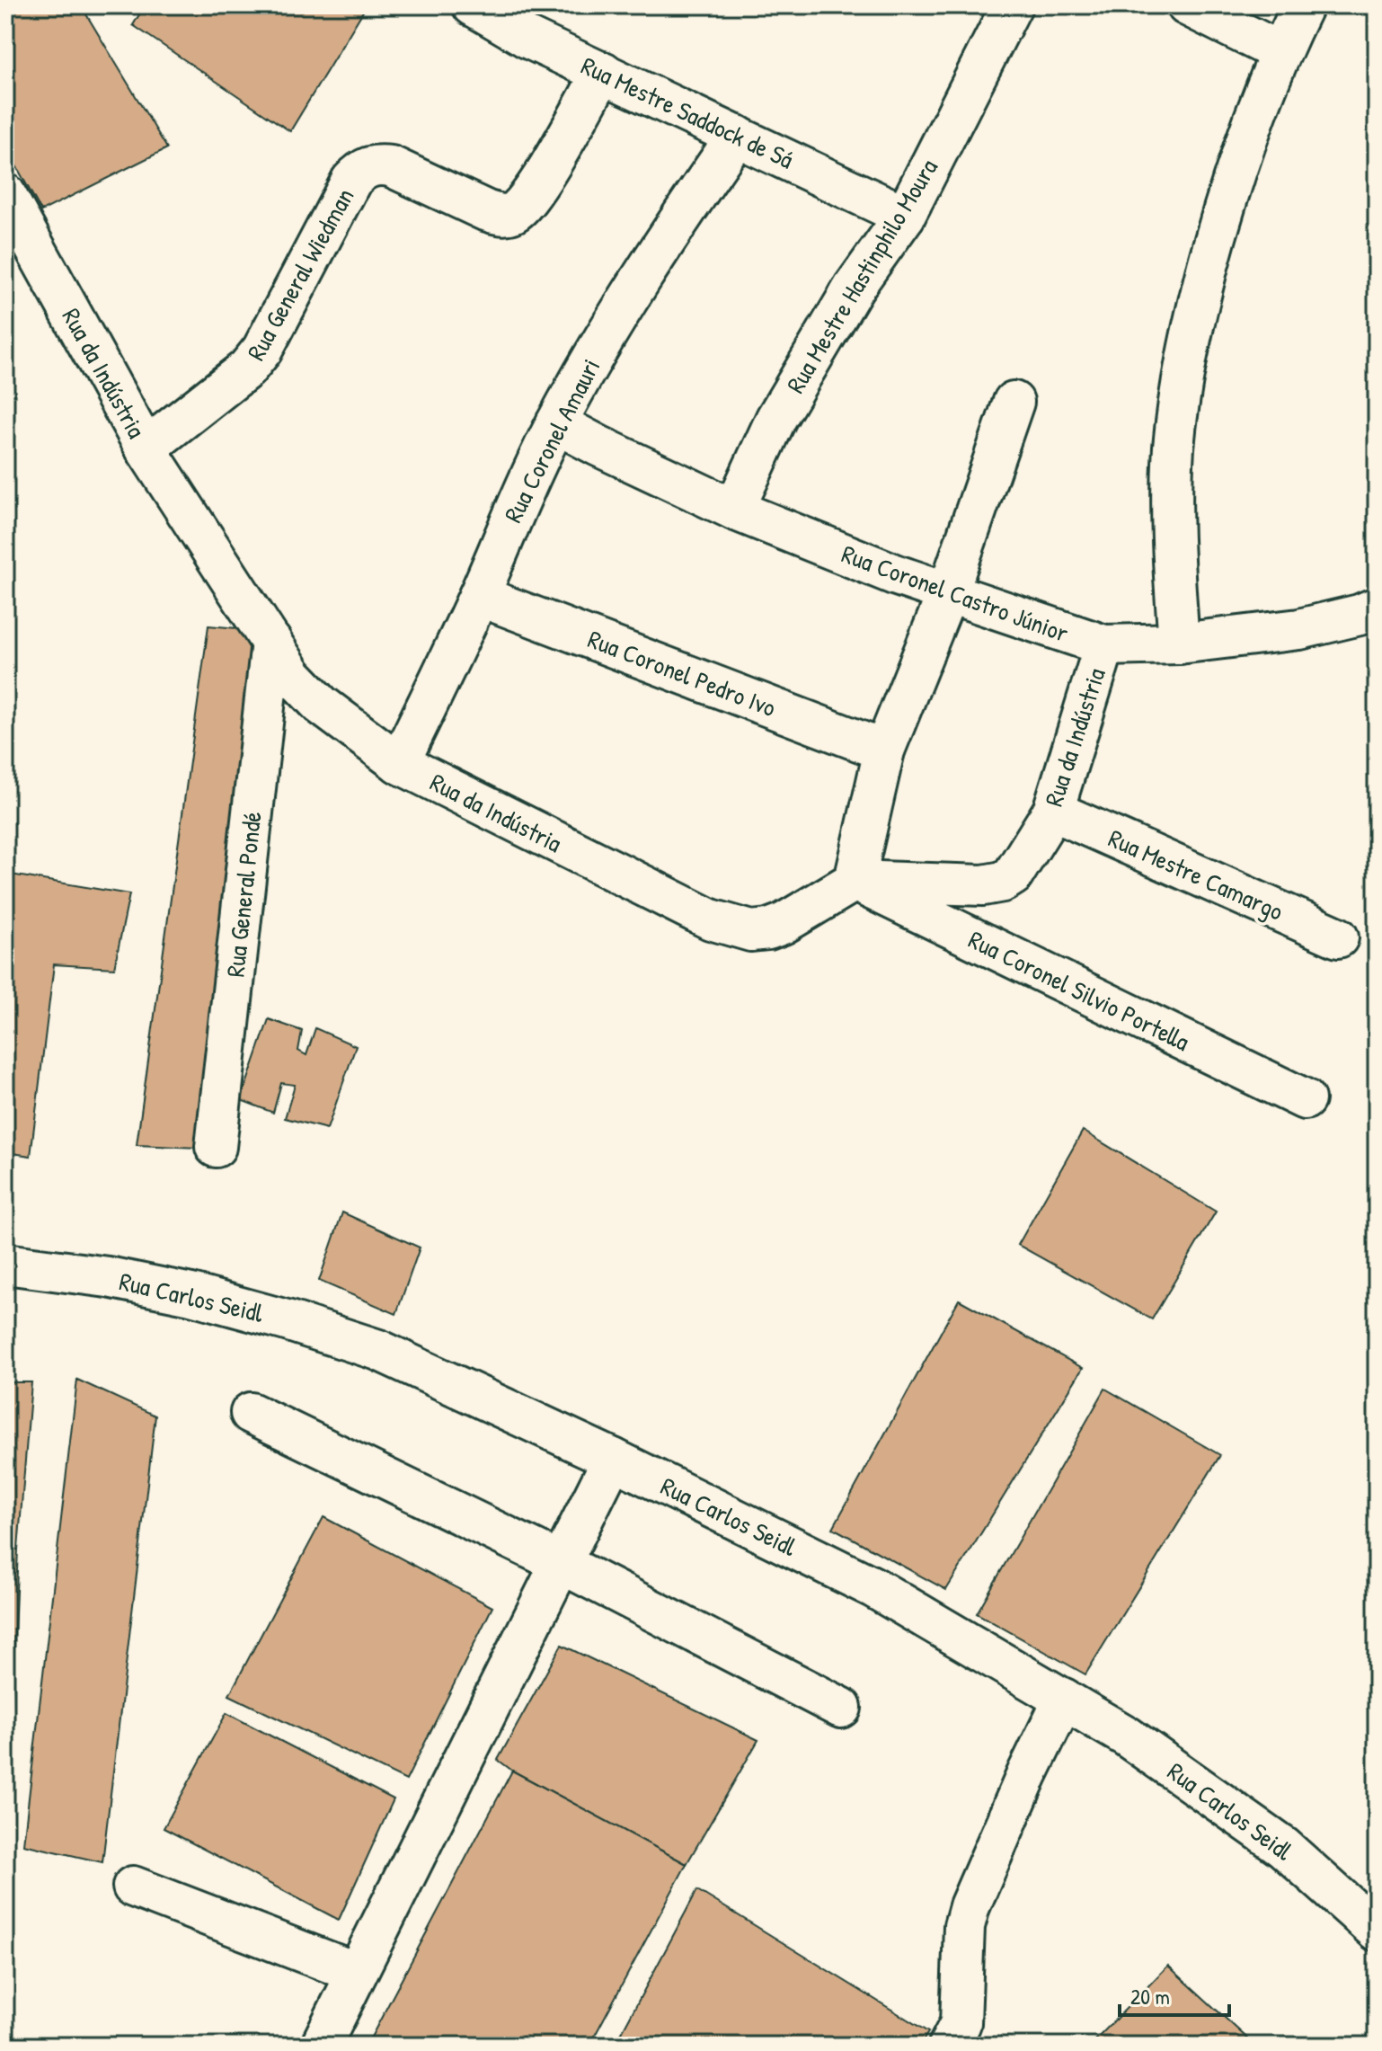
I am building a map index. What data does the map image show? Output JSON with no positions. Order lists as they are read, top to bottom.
{
  "streets": {
    "street": [
      "Rua Mestre Saddock de Sá",
      "Rua General Wiedman",
      "Rua Mestre Hastinphilo Moura",
      "Rua da Indústria",
      "Rua Coronel Amauri",
      "Rua Coronel Castro Júnior",
      "Rua Coronel Pedro Ivo",
      "Rua Mestre Camargo",
      "Rua General Pondé",
      "Rua Coronel Silvio Portella",
      "Rua Carlos Seidl"
    ]
  },
  "crossings": [
    ["Rua Mestre Saddock de Sá", "Rua General Wiedman"],
    ["Rua Mestre Saddock de Sá", "Rua Mestre Hastinphilo Moura"],
    ["Rua Mestre Saddock de Sá", "Rua Coronel Amauri"],
    ["Rua General Wiedman", "Rua da Indústria"],
    ["Rua Mestre Hastinphilo Moura", "Rua Coronel Castro Júnior"],
    ["Rua da Indústria", "Rua Coronel Amauri"],
    ["Rua da Indústria", "Rua Coronel Castro Júnior"],
    ["Rua da Indústria", "Rua Mestre Camargo"],
    ["Rua da Indústria", "Rua General Pondé"],
    ["Rua da Indústria", "Rua Coronel Silvio Portella"],
    ["Rua Coronel Amauri", "Rua Coronel Castro Júnior"],
    ["Rua Coronel Amauri", "Rua Coronel Pedro Ivo"]
  ],
  "scale_bar": "20 m"
}
